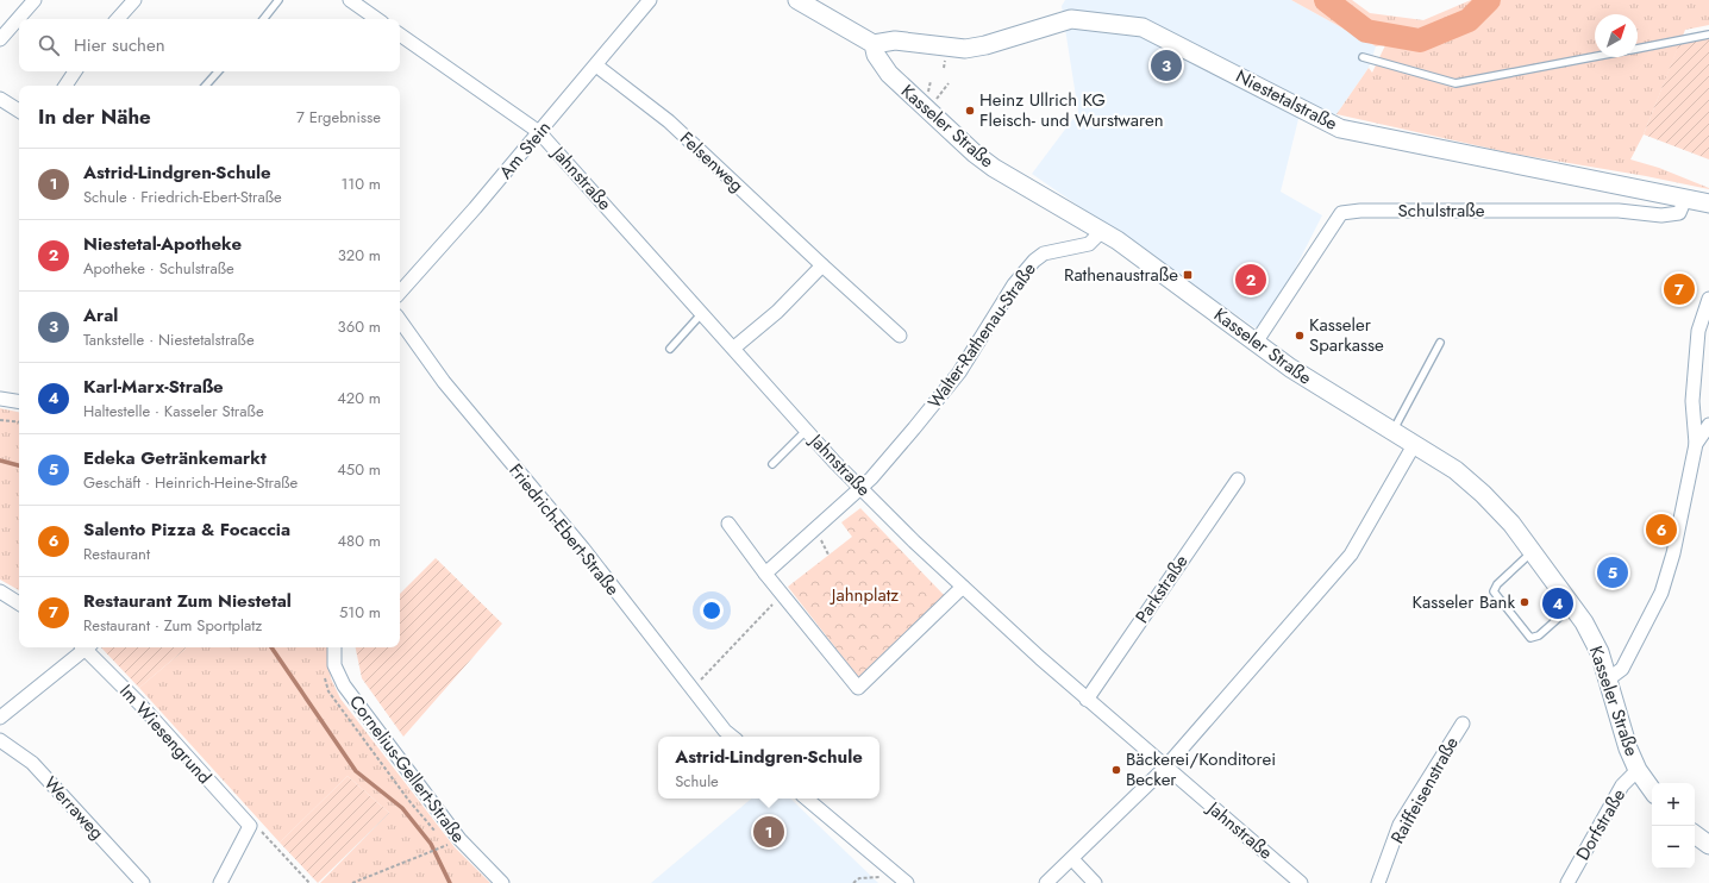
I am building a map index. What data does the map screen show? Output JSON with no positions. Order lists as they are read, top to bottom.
{
  "streets": {
    "main road": ["Niestetalstraße", "Kasseler Straße"],
    "street": [
      "Am Stein",
      "Felsenweg",
      "Jahnstraße",
      "Schulstraße",
      "Walter-Rathenau-Straße",
      "Friedrich-Ebert-Straße",
      "Parkstraße",
      "Im Wiesengrund",
      "Cornelius-Gellert-Straße",
      "Raiffeisenstraße",
      "Werraweg",
      "Dorfstraße"
    ]
  },
  "crossings": [
    ["Niestetalstraße", "Kasseler Straße"],
    ["Niestetalstraße", "Schulstraße"],
    ["Kasseler Straße", "Schulstraße"],
    ["Kasseler Straße", "Walter-Rathenau-Straße"],
    ["Kasseler Straße", "Dorfstraße"],
    ["Am Stein", "Felsenweg"],
    ["Am Stein", "Jahnstraße"],
    ["Jahnstraße", "Walter-Rathenau-Straße"],
    ["Jahnstraße", "Parkstraße"]
  ],
  "parks": ["Jahnplatz"],
  "places": {
    "other": [
      "Heinz Ullrich KG Fleisch- und Wurstwaren",
      "Kasseler Sparkasse",
      "Kasseler Bank",
      "Bäckerei/Konditorei Becker"
    ],
    "transit": ["Rathenaustraße"]
  },
  "north": "top right",
  "page": {
    "search": "Hier suchen",
    "pins": [
      "3",
      "2",
      "7",
      "6",
      "5",
      "4",
      "1"
    ],
    "heading": ["In der Nähe", "7 Ergebnisse"],
    "list": [
      {
        "mark": "1",
        "name": "Astrid-Lindgren-Schule",
        "note": "Schule · Friedrich-Ebert-Straße",
        "value": "110 m"
      },
      {
        "mark": "2",
        "name": "Niestetal-Apotheke",
        "note": "Apotheke · Schulstraße",
        "value": "320 m"
      },
      {
        "mark": "3",
        "name": "Aral",
        "note": "Tankstelle · Niestetalstraße",
        "value": "360 m"
      },
      {
        "mark": "4",
        "name": "Karl-Marx-Straße",
        "note": "Haltestelle · Kasseler Straße",
        "value": "420 m"
      },
      {
        "mark": "5",
        "name": "Edeka Getränkemarkt",
        "note": "Geschäft · Heinrich-Heine-Straße",
        "value": "450 m"
      },
      {
        "mark": "6",
        "name": "Salento Pizza & Focaccia",
        "note": "Restaurant",
        "value": "480 m"
      },
      {
        "mark": "7",
        "name": "Restaurant Zum Niestetal",
        "note": "Restaurant · Zum Sportplatz",
        "value": "510 m"
      }
    ],
    "popup": ["Astrid-Lindgren-Schule", "Schule"],
    "map_buttons": ["+", "−"]
  }
}
